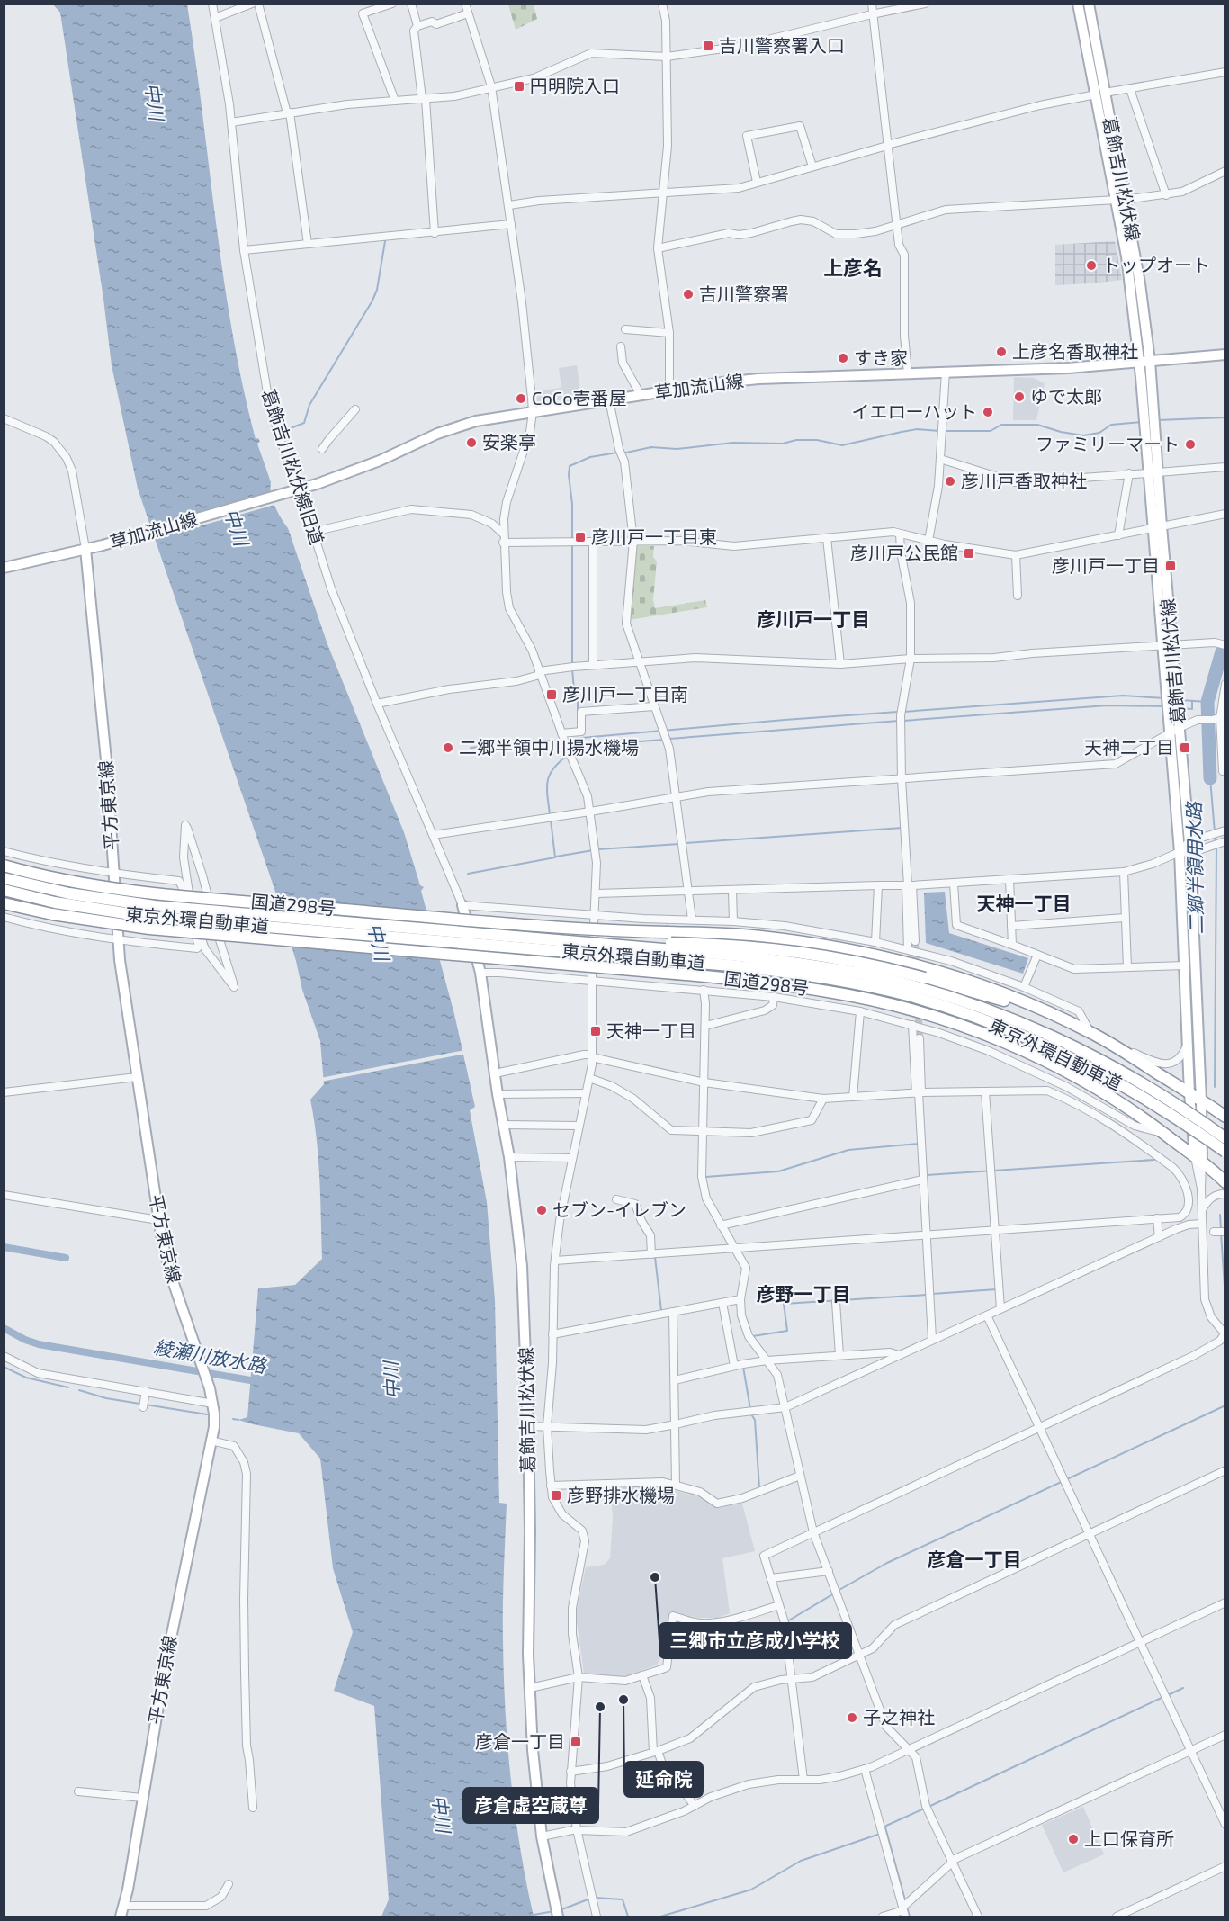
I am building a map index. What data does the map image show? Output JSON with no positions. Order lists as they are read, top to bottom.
{
  "streets": {
    "highway": ["国道298号", "東京外環自動車道"],
    "main road": ["葛飾吉川松伏線", "草加流山線", "平方東京線"],
    "street": ["葛飾吉川松伏線旧道"]
  },
  "crossings": [
    ["葛飾吉川松伏線", "草加流山線"],
    ["葛飾吉川松伏線", "葛飾吉川松伏線旧道"],
    ["葛飾吉川松伏線", "国道298号"],
    ["草加流山線", "葛飾吉川松伏線旧道"],
    ["草加流山線", "平方東京線"]
  ],
  "districts": [
    "上彦名",
    "彦川戸一丁目",
    "天神一丁目",
    "彦野一丁目",
    "彦倉一丁目"
  ],
  "water": ["中川", "二郷半領用水路", "綾瀬川放水路"],
  "places": {
    "transit": [
      "吉川警察署入口",
      "円明院入口",
      "彦川戸一丁目東",
      "彦川戸公民館",
      "彦川戸一丁目",
      "彦川戸一丁目南",
      "天神二丁目",
      "天神一丁目",
      "彦野排水機場",
      "彦倉一丁目"
    ],
    "other": [
      "トップオート",
      "吉川警察署",
      "上彦名香取神社",
      "すき家",
      "ゆで太郎",
      "CoCo壱番屋",
      "イエローハット",
      "安楽亭",
      "ファミリーマート",
      "彦川戸香取神社",
      "二郷半領中川揚水機場",
      "セブン-イレブン",
      "三郷市立彦成小学校",
      "延命院",
      "彦倉虚空蔵尊",
      "子之神社",
      "上口保育所"
    ]
  }
}
